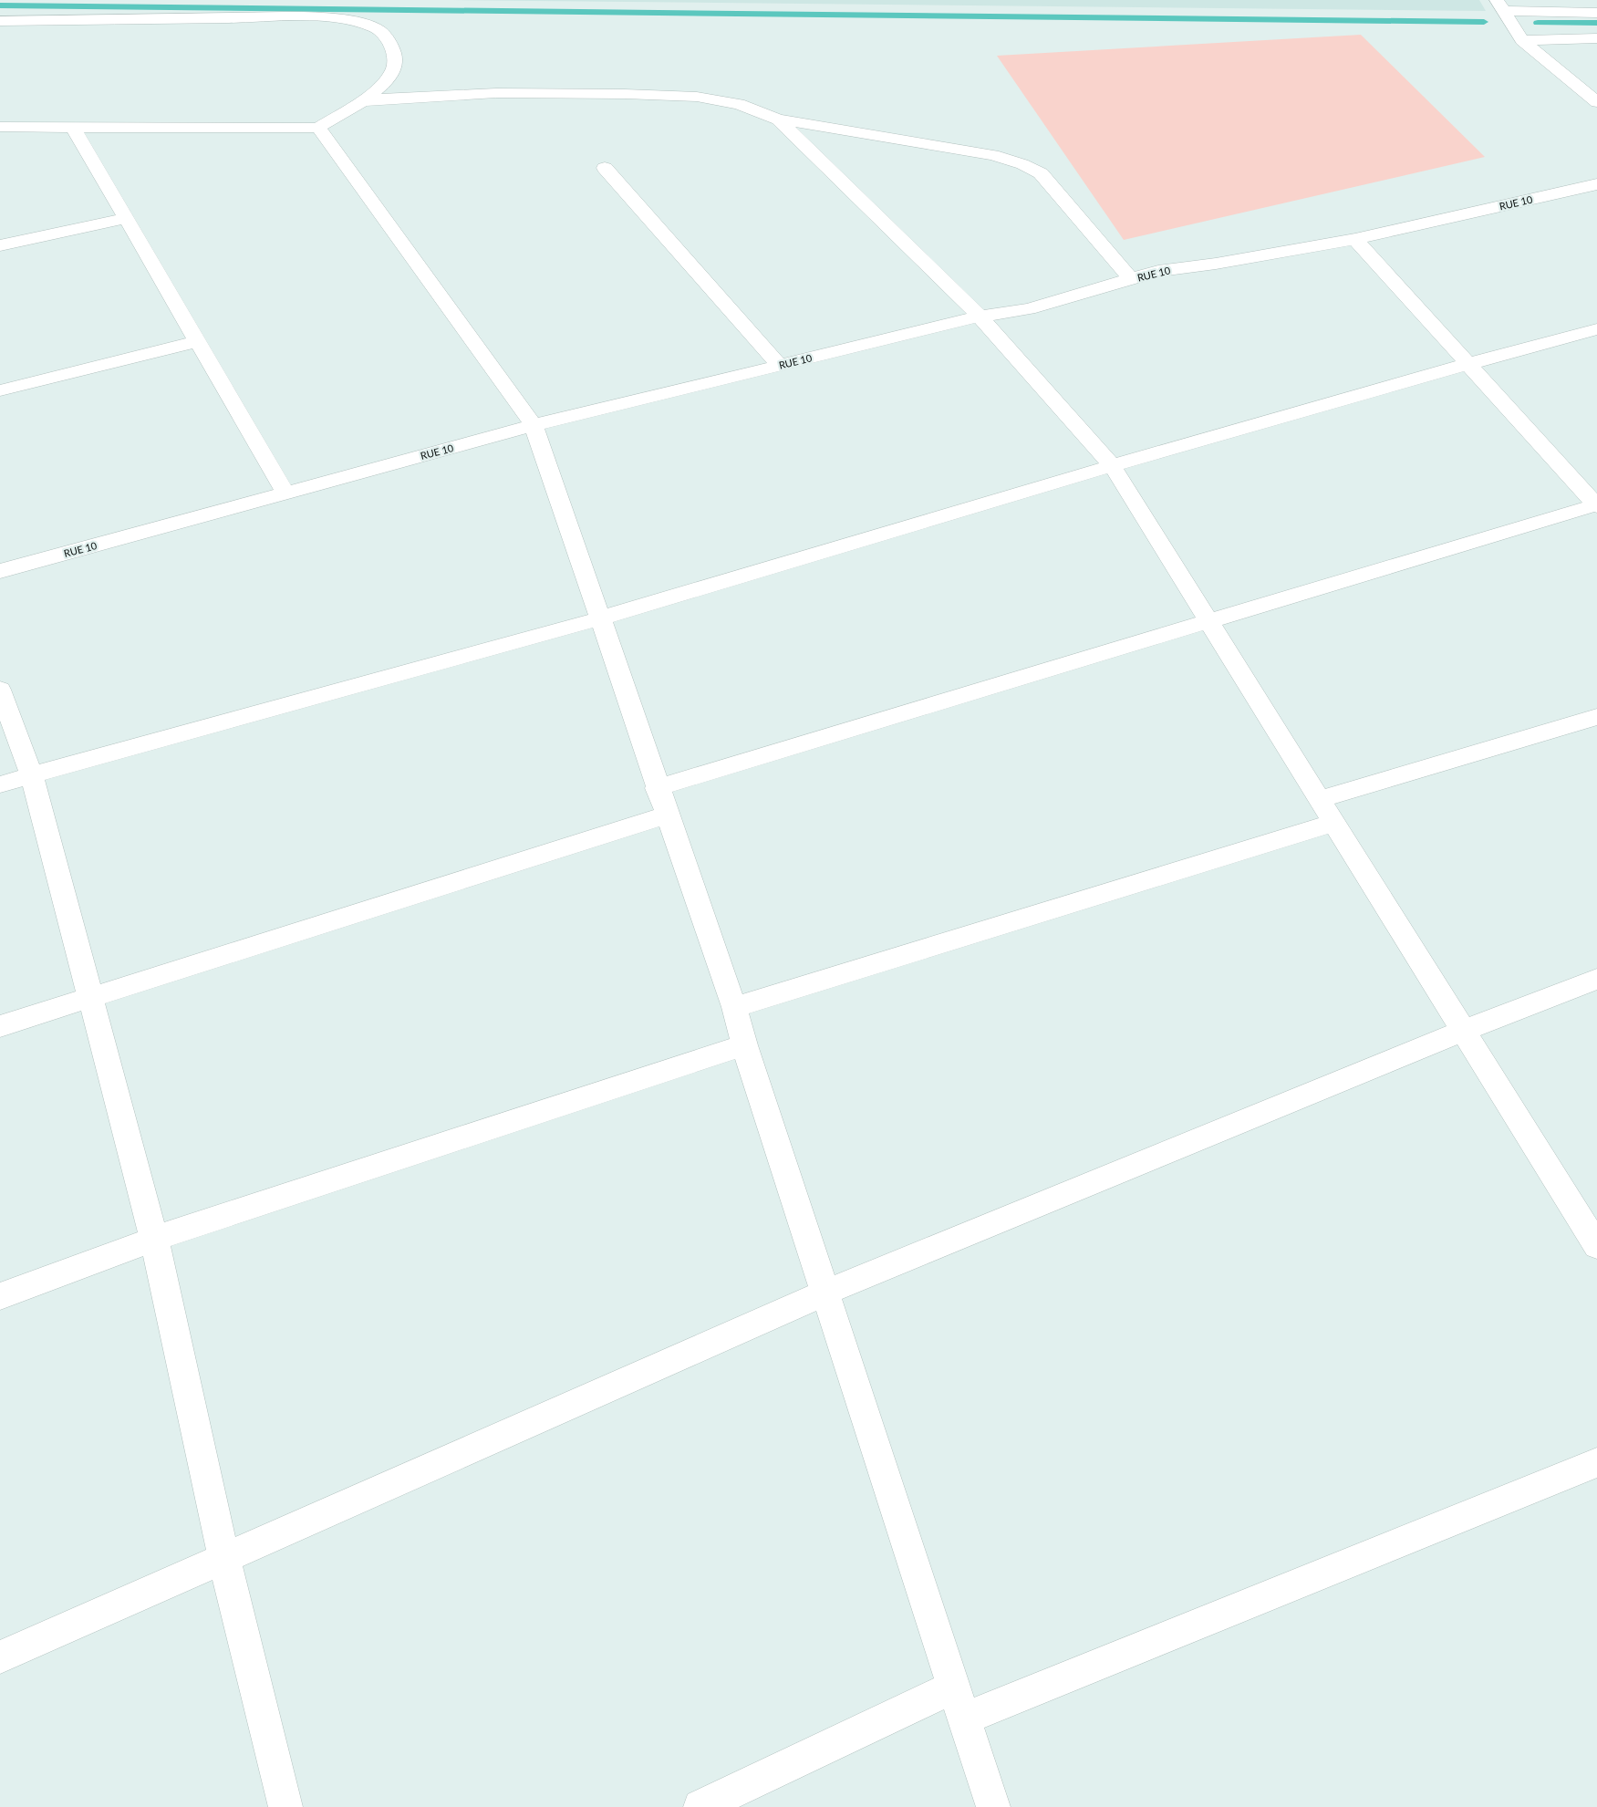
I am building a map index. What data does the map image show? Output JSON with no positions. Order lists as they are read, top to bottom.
{
  "streets": {
    "street": ["RUE 10"]
  }
}
